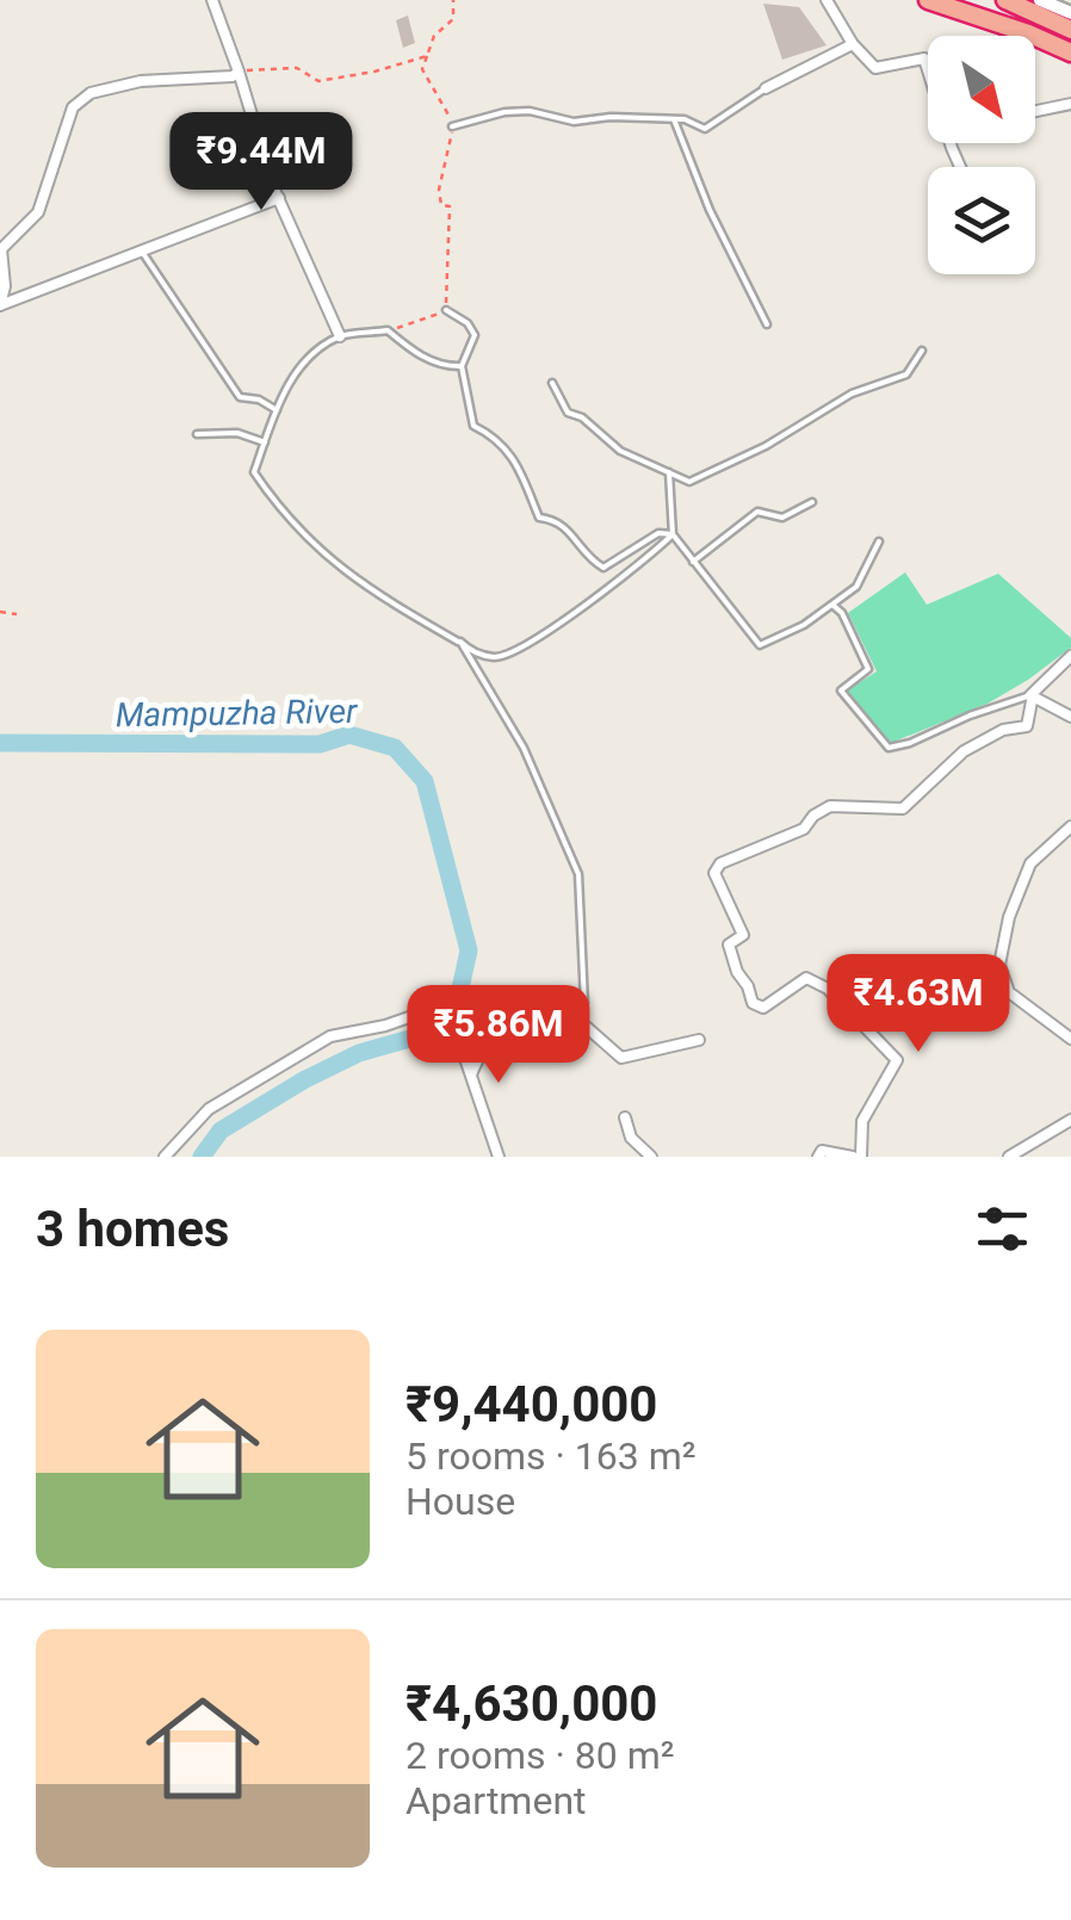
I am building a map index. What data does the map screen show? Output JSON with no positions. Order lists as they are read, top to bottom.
{
  "water": ["Mampuzha River"],
  "north": "bottom right",
  "page": {
    "price": ["₹9.44M", "₹4.63M", "₹5.86M"],
    "heading": "3 homes",
    "list": [
      {
        "name": "₹9,440,000",
        "note": "5 rooms · 163 m² · House"
      },
      {
        "name": "₹4,630,000",
        "note": "2 rooms · 80 m² · Apartment"
      }
    ]
  }
}
